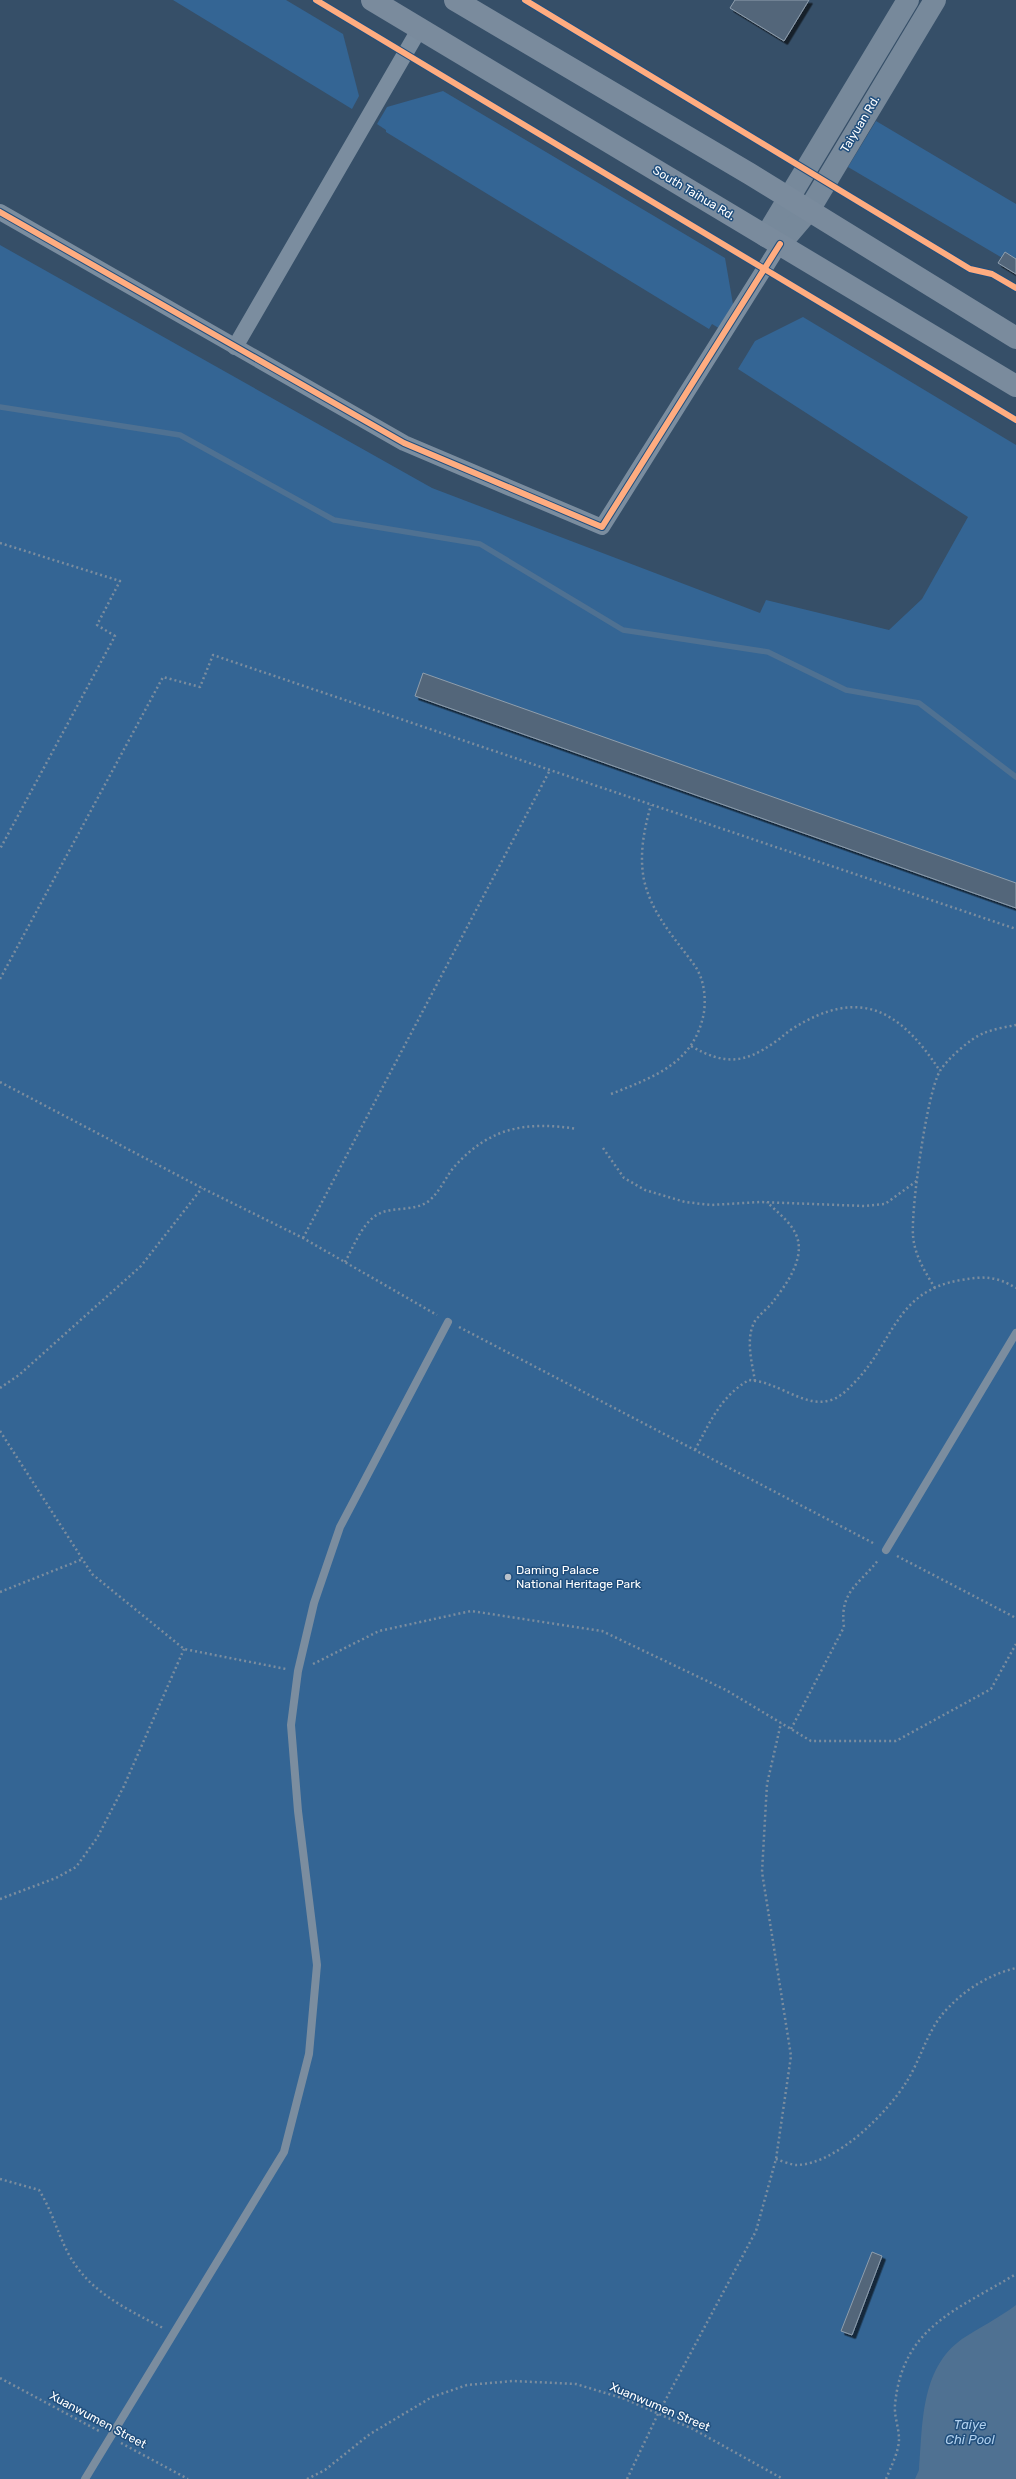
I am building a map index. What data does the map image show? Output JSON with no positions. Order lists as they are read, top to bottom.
{
  "streets": {
    "main road": ["Taiyuan Rd.", "South Taihua Rd."],
    "path": ["Xuanwumen Street"]
  },
  "crossings": [
    ["Taiyuan Rd.", "South Taihua Rd."]
  ],
  "water": ["Taiye Chi Pool"],
  "places": ["Daming Palace National Heritage Park"]
}
